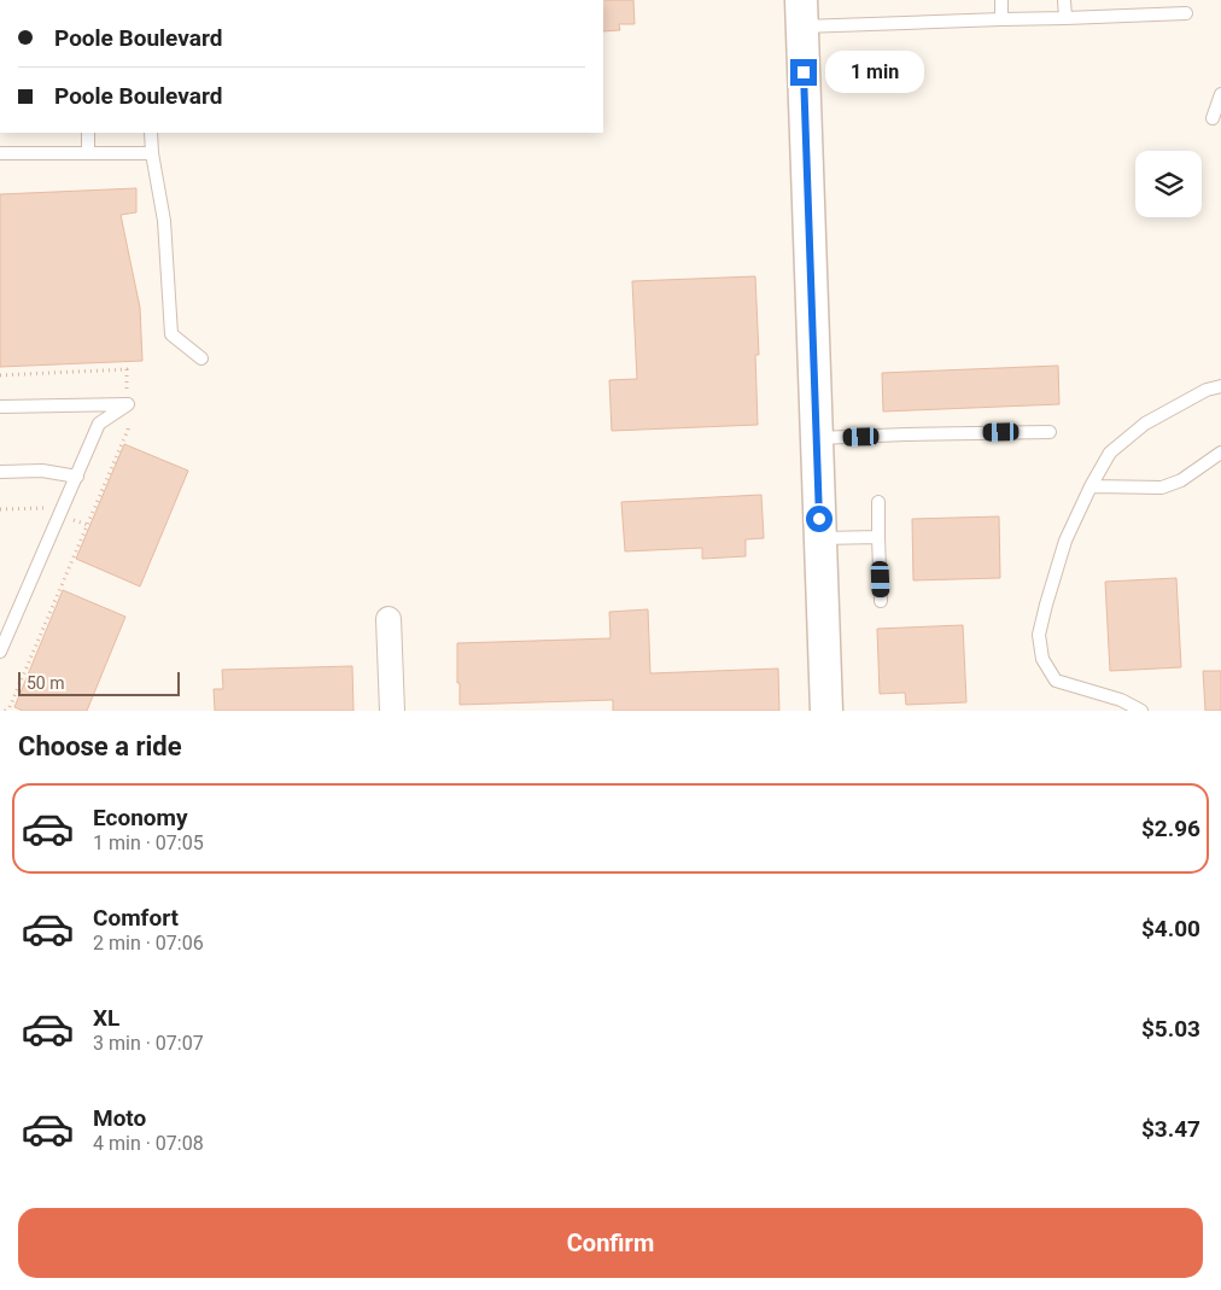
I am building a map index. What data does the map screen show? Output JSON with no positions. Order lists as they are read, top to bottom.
{
  "scale_bar": "50 m",
  "page": {
    "banner": ["Poole Boulevard", "Poole Boulevard"],
    "bubble": "1 min",
    "scale": "50 m",
    "heading": "Choose a ride",
    "list": [
      {
        "name": "Economy",
        "note": "1 min · 07:05",
        "value": "$2.96"
      },
      {
        "name": "Comfort",
        "note": "2 min · 07:06",
        "value": "$4.00"
      },
      {
        "name": "XL",
        "note": "3 min · 07:07",
        "value": "$5.03"
      },
      {
        "name": "Moto",
        "note": "4 min · 07:08",
        "value": "$3.47"
      }
    ],
    "buttons": "Confirm"
  }
}
